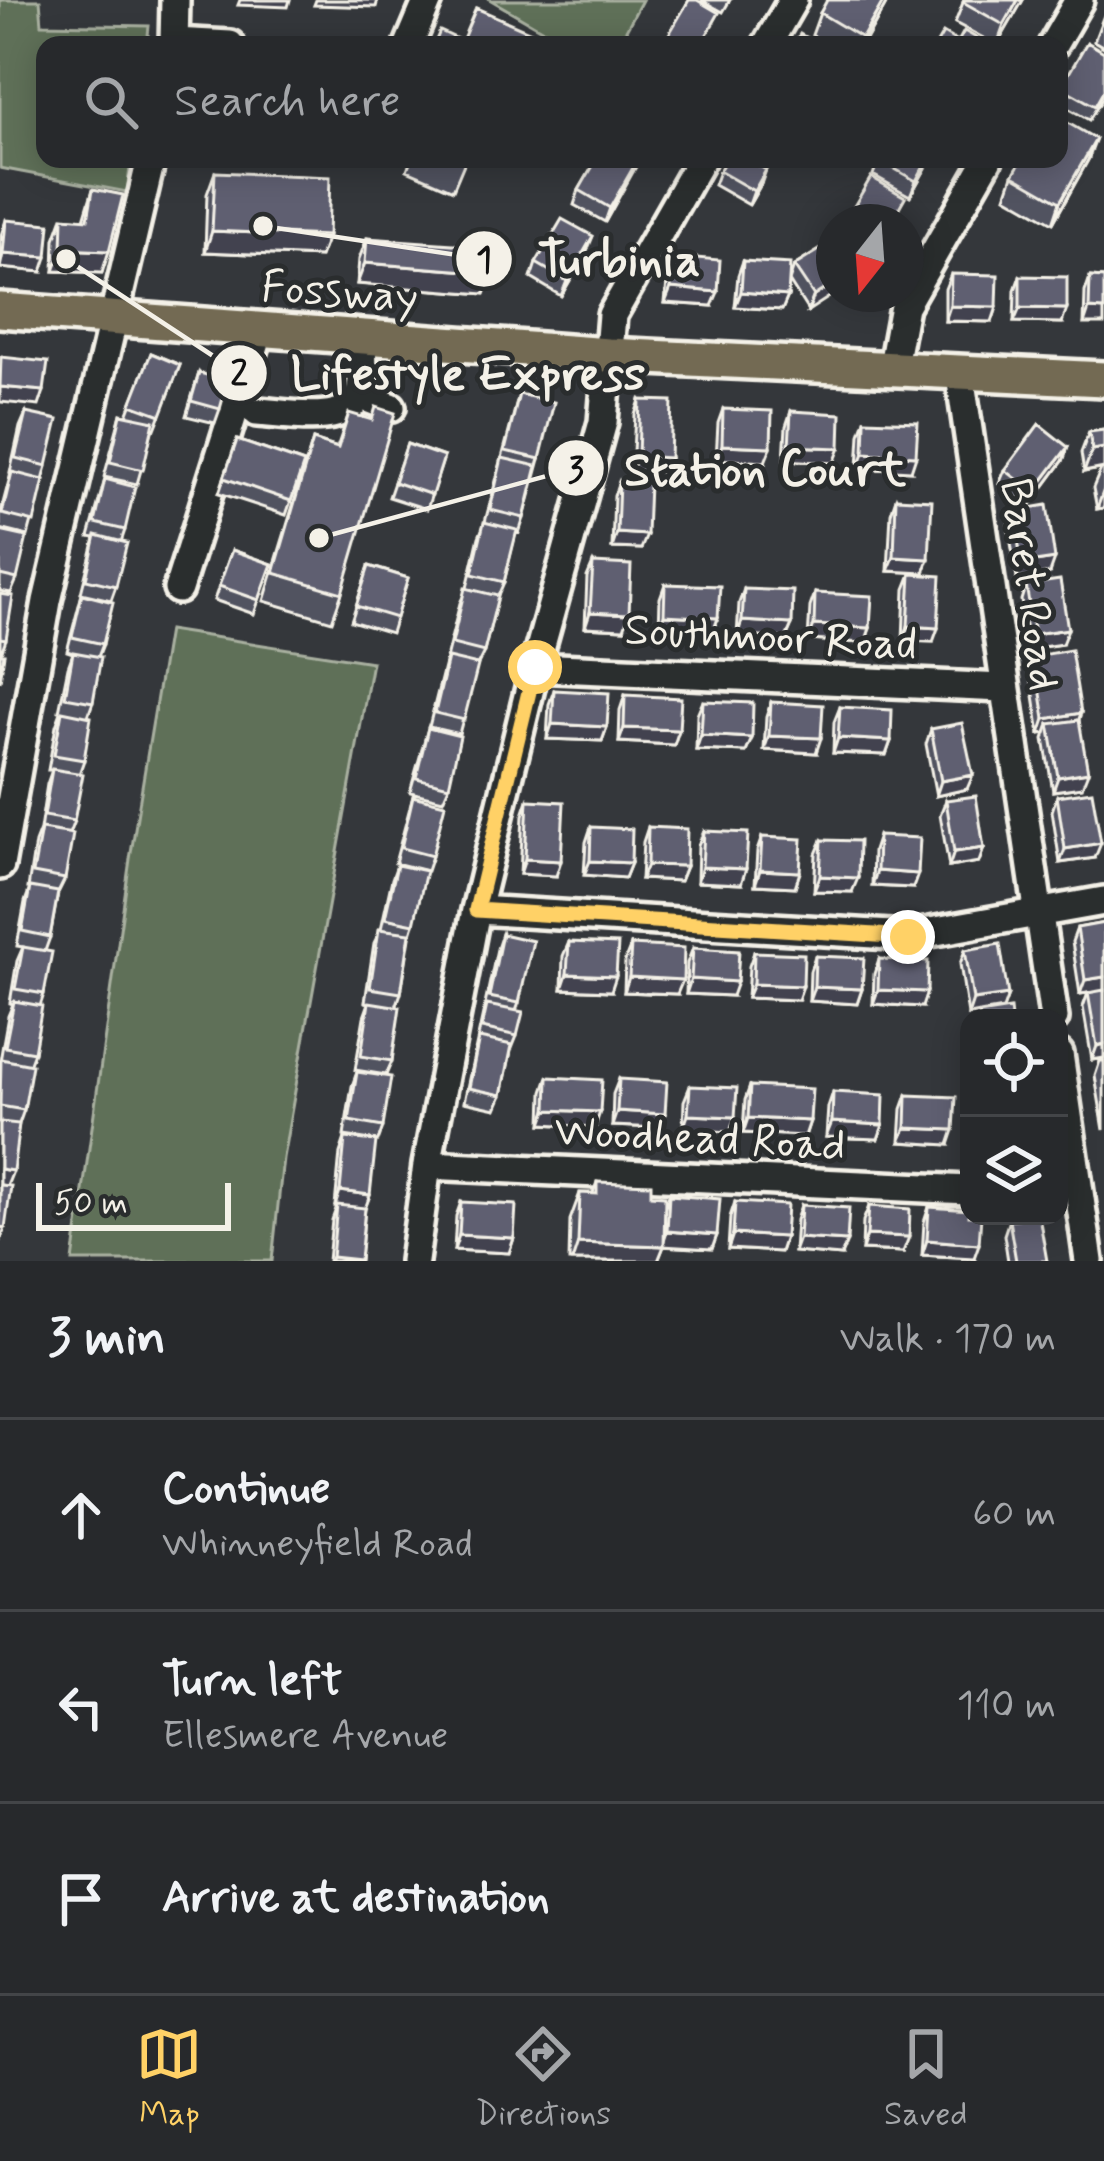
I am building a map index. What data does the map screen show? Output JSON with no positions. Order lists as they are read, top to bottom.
{
  "streets": {
    "main road": ["Fossway"],
    "street": ["Baret Road", "Southmoor Road", "Woodhead Road"]
  },
  "crossings": [
    ["Fossway", "Baret Road"],
    ["Baret Road", "Southmoor Road"]
  ],
  "places": ["Turbinia", "Lifestyle Express", "Station Court"],
  "scale_bar": "50 m",
  "north": "bottom",
  "page": {
    "search": "Search here",
    "scale": "50 m",
    "heading": ["3 min", "Walk · 170 m"],
    "list": [
      ["Continue", "Whinneyfield Road", "60 m"],
      ["Turn left", "Ellesmere Avenue", "110 m"],
      "Arrive at destination"
    ],
    "nav": ["Map", "Directions", "Saved"]
  }
}
